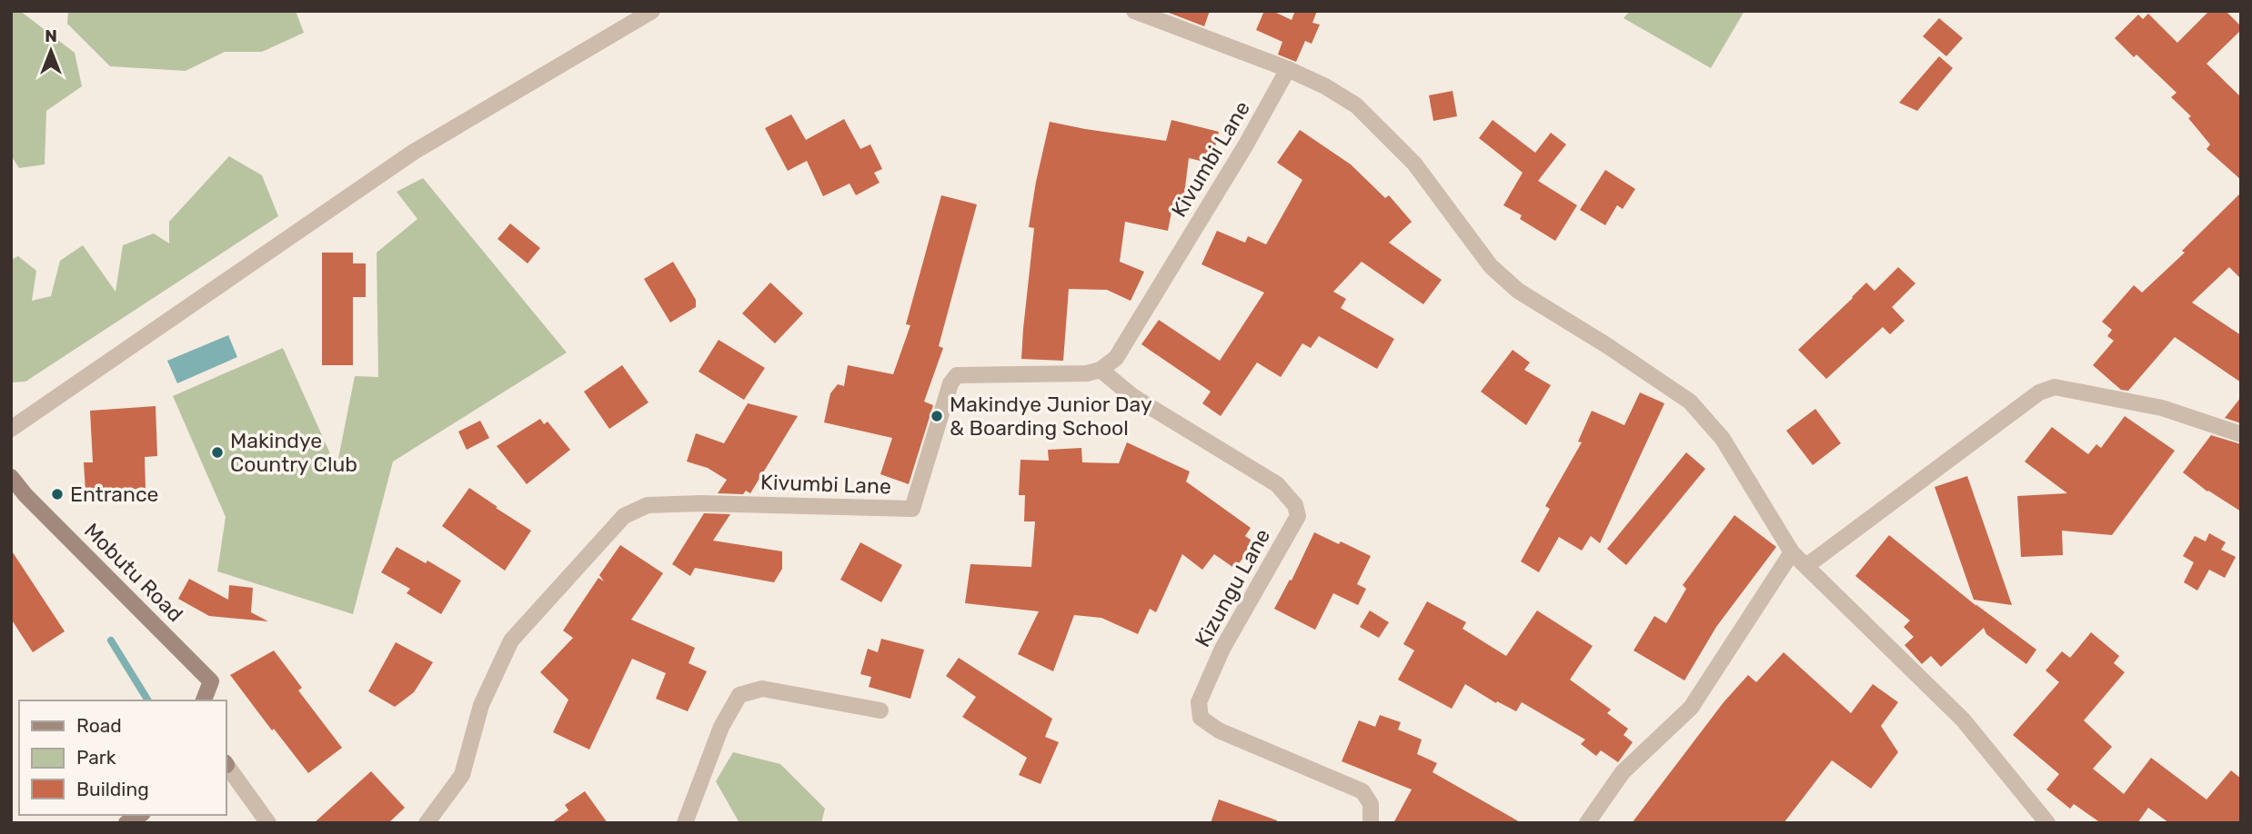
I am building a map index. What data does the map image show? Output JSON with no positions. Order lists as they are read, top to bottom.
{
  "streets": {
    "street": ["Kivumbi Lane", "Mobutu Road", "Kizungu Lane"]
  },
  "crossings": [
    ["Kivumbi Lane", "Kizungu Lane"]
  ],
  "places": ["Makindye Junior Day & Boarding School", "Makindye Country Club", "Entrance"],
  "legend": ["Road", "Park", "Building"],
  "north": "top"
}
